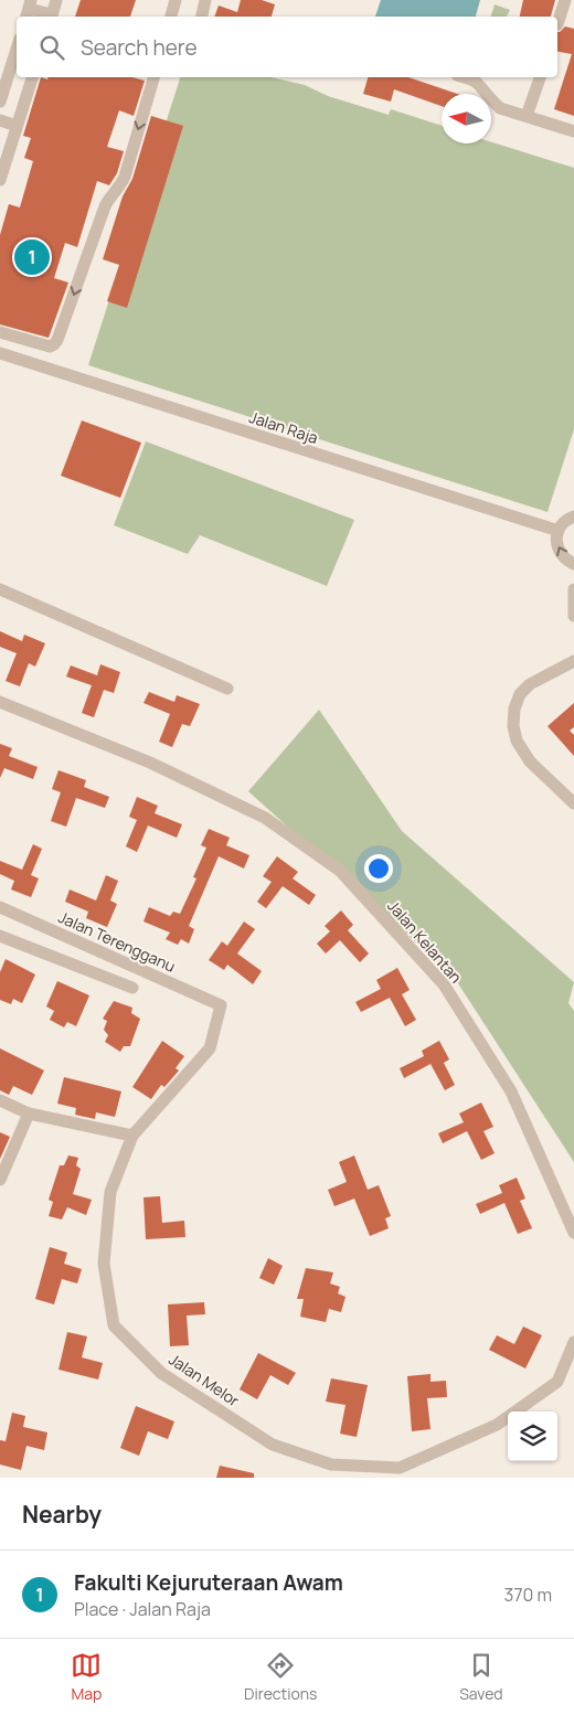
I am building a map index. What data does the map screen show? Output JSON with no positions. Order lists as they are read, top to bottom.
{
  "streets": {
    "street": [
      "Jalan Raja",
      "Jalan Terengganu",
      "Jalan Kelantan",
      "Jalan Melor"
    ]
  },
  "crossings": [
    ["Jalan Terengganu", "Jalan Melor"]
  ],
  "north": "left",
  "page": {
    "search": "Search here",
    "pins": "1",
    "heading": "Nearby",
    "list": [
      {
        "mark": "1",
        "name": "Fakulti Kejuruteraan Awam",
        "note": "Place · Jalan Raja",
        "value": "370 m"
      }
    ],
    "nav": ["Map", "Directions", "Saved"]
  }
}
